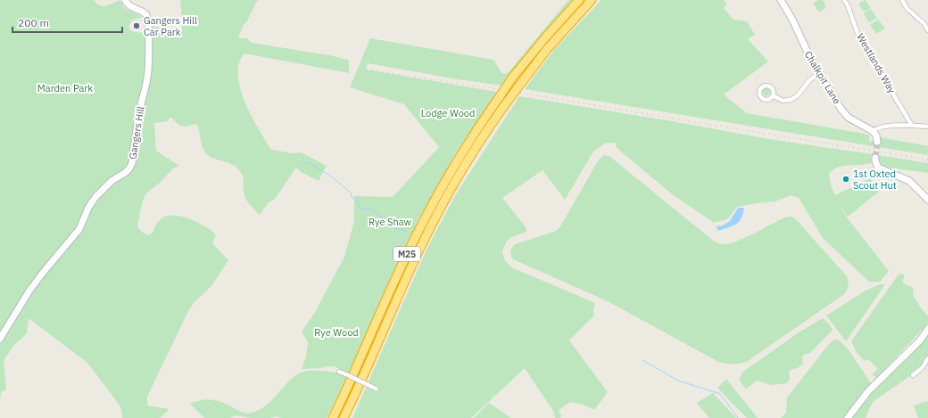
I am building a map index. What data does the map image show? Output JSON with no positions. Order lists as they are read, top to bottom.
{
  "streets": {
    "highway": ["M25"],
    "street": ["Westlands Way", "Chalkpit Lane", "Gangers Hill"]
  },
  "parks": [
    "Marden Park",
    "Lodge Wood",
    "Rye Shaw",
    "Rye Wood"
  ],
  "places": ["Gangers Hill Car Park", "1st Oxted Scout Hut"],
  "scale_bar": "200 m"
}
